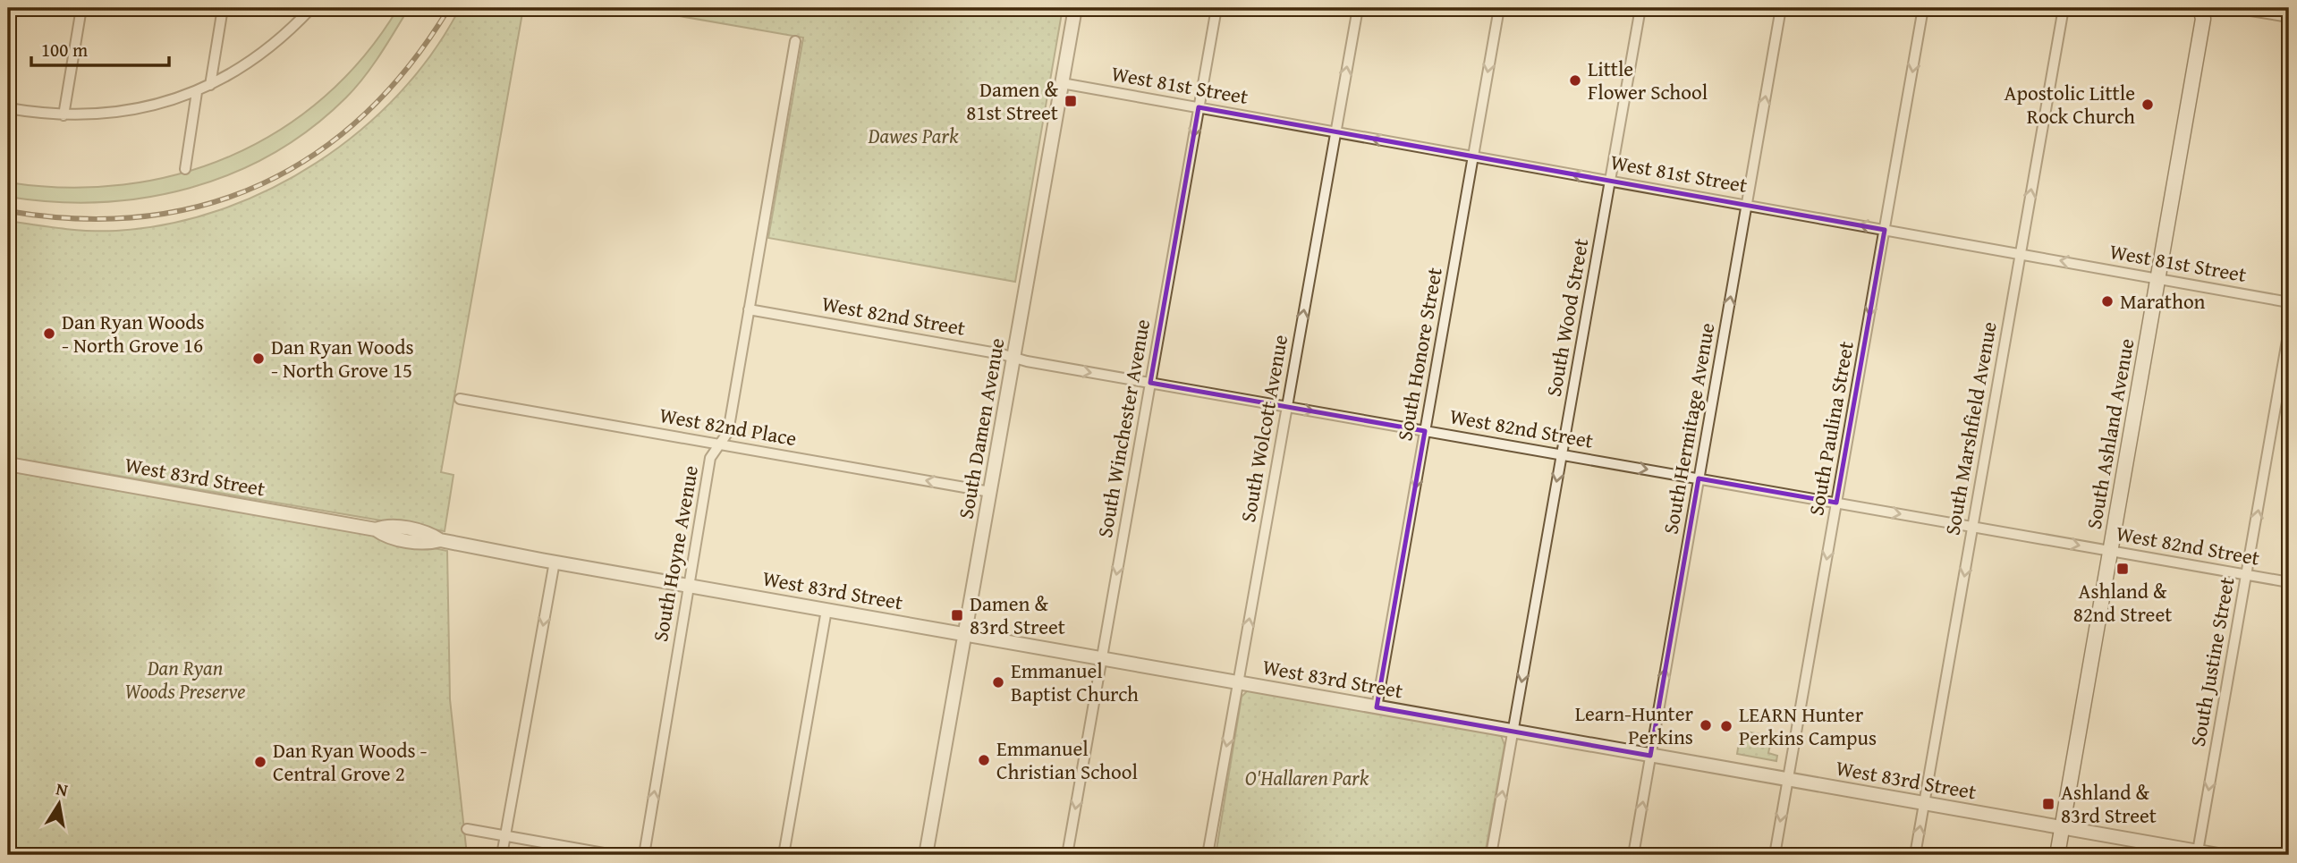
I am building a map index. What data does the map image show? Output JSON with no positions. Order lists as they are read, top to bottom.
{
  "streets": {
    "main road": ["South Ashland Avenue"],
    "street": [
      "West 81st Street",
      "West 82nd Street",
      "South Wood Street",
      "South Honore Street",
      "West 82nd Place",
      "South Damen Avenue",
      "South Winchester Avenue",
      "South Wolcott Avenue",
      "South Hermitage Avenue",
      "South Paulina Street",
      "South Marshfield Avenue",
      "West 83rd Street",
      "South Hoyne Avenue",
      "South Justine Street"
    ]
  },
  "crossings": [
    ["West 81st Street", "South Wood Street"],
    ["West 81st Street", "South Honore Street"],
    ["West 81st Street", "South Damen Avenue"],
    ["West 81st Street", "South Winchester Avenue"],
    ["West 81st Street", "South Wolcott Avenue"],
    ["West 81st Street", "South Hermitage Avenue"],
    ["West 81st Street", "South Paulina Street"],
    ["West 81st Street", "South Marshfield Avenue"],
    ["West 81st Street", "South Ashland Avenue"],
    ["West 82nd Street", "South Wood Street"],
    ["West 82nd Street", "South Honore Street"],
    ["West 82nd Street", "South Damen Avenue"],
    ["West 82nd Street", "South Winchester Avenue"],
    ["West 82nd Street", "South Wolcott Avenue"],
    ["West 82nd Street", "South Hermitage Avenue"],
    ["West 82nd Street", "South Paulina Street"],
    ["West 82nd Street", "South Marshfield Avenue"],
    ["West 82nd Street", "South Ashland Avenue"],
    ["West 82nd Street", "South Hoyne Avenue"],
    ["West 82nd Street", "South Justine Street"],
    ["South Wood Street", "West 83rd Street"],
    ["South Honore Street", "West 83rd Street"],
    ["West 82nd Place", "South Damen Avenue"],
    ["West 82nd Place", "South Hoyne Avenue"],
    ["South Damen Avenue", "West 83rd Street"],
    ["South Winchester Avenue", "West 83rd Street"],
    ["South Wolcott Avenue", "West 83rd Street"],
    ["South Hermitage Avenue", "West 83rd Street"],
    ["South Paulina Street", "West 83rd Street"],
    ["South Marshfield Avenue", "West 83rd Street"],
    ["South Ashland Avenue", "West 83rd Street"],
    ["West 83rd Street", "South Hoyne Avenue"],
    ["West 83rd Street", "South Justine Street"]
  ],
  "one_way": [
    "West 81st Street",
    "West 82nd Street",
    "South Honore Street",
    "West 82nd Place",
    "South Winchester Avenue",
    "South Hermitage Avenue",
    "South Paulina Street"
  ],
  "parks": ["Dawes Park", "Dan Ryan Woods Preserve", "O'Hallaren Park"],
  "places": {
    "other": [
      "Little Flower School",
      "Apostolic Little Rock Church",
      "Marathon",
      "Dan Ryan Woods - North Grove 16",
      "Dan Ryan Woods - North Grove 15",
      "Emmanuel Baptist Church",
      "Learn-Hunter Perkins",
      "LEARN Hunter Perkins Campus",
      "Emmanuel Christian School",
      "Dan Ryan Woods - Central Grove 2"
    ],
    "transit": [
      "Damen & 81st Street",
      "Ashland & 82nd Street",
      "Damen & 83rd Street",
      "Ashland & 83rd Street"
    ]
  },
  "scale_bar": "100 m",
  "north": "top"
}
